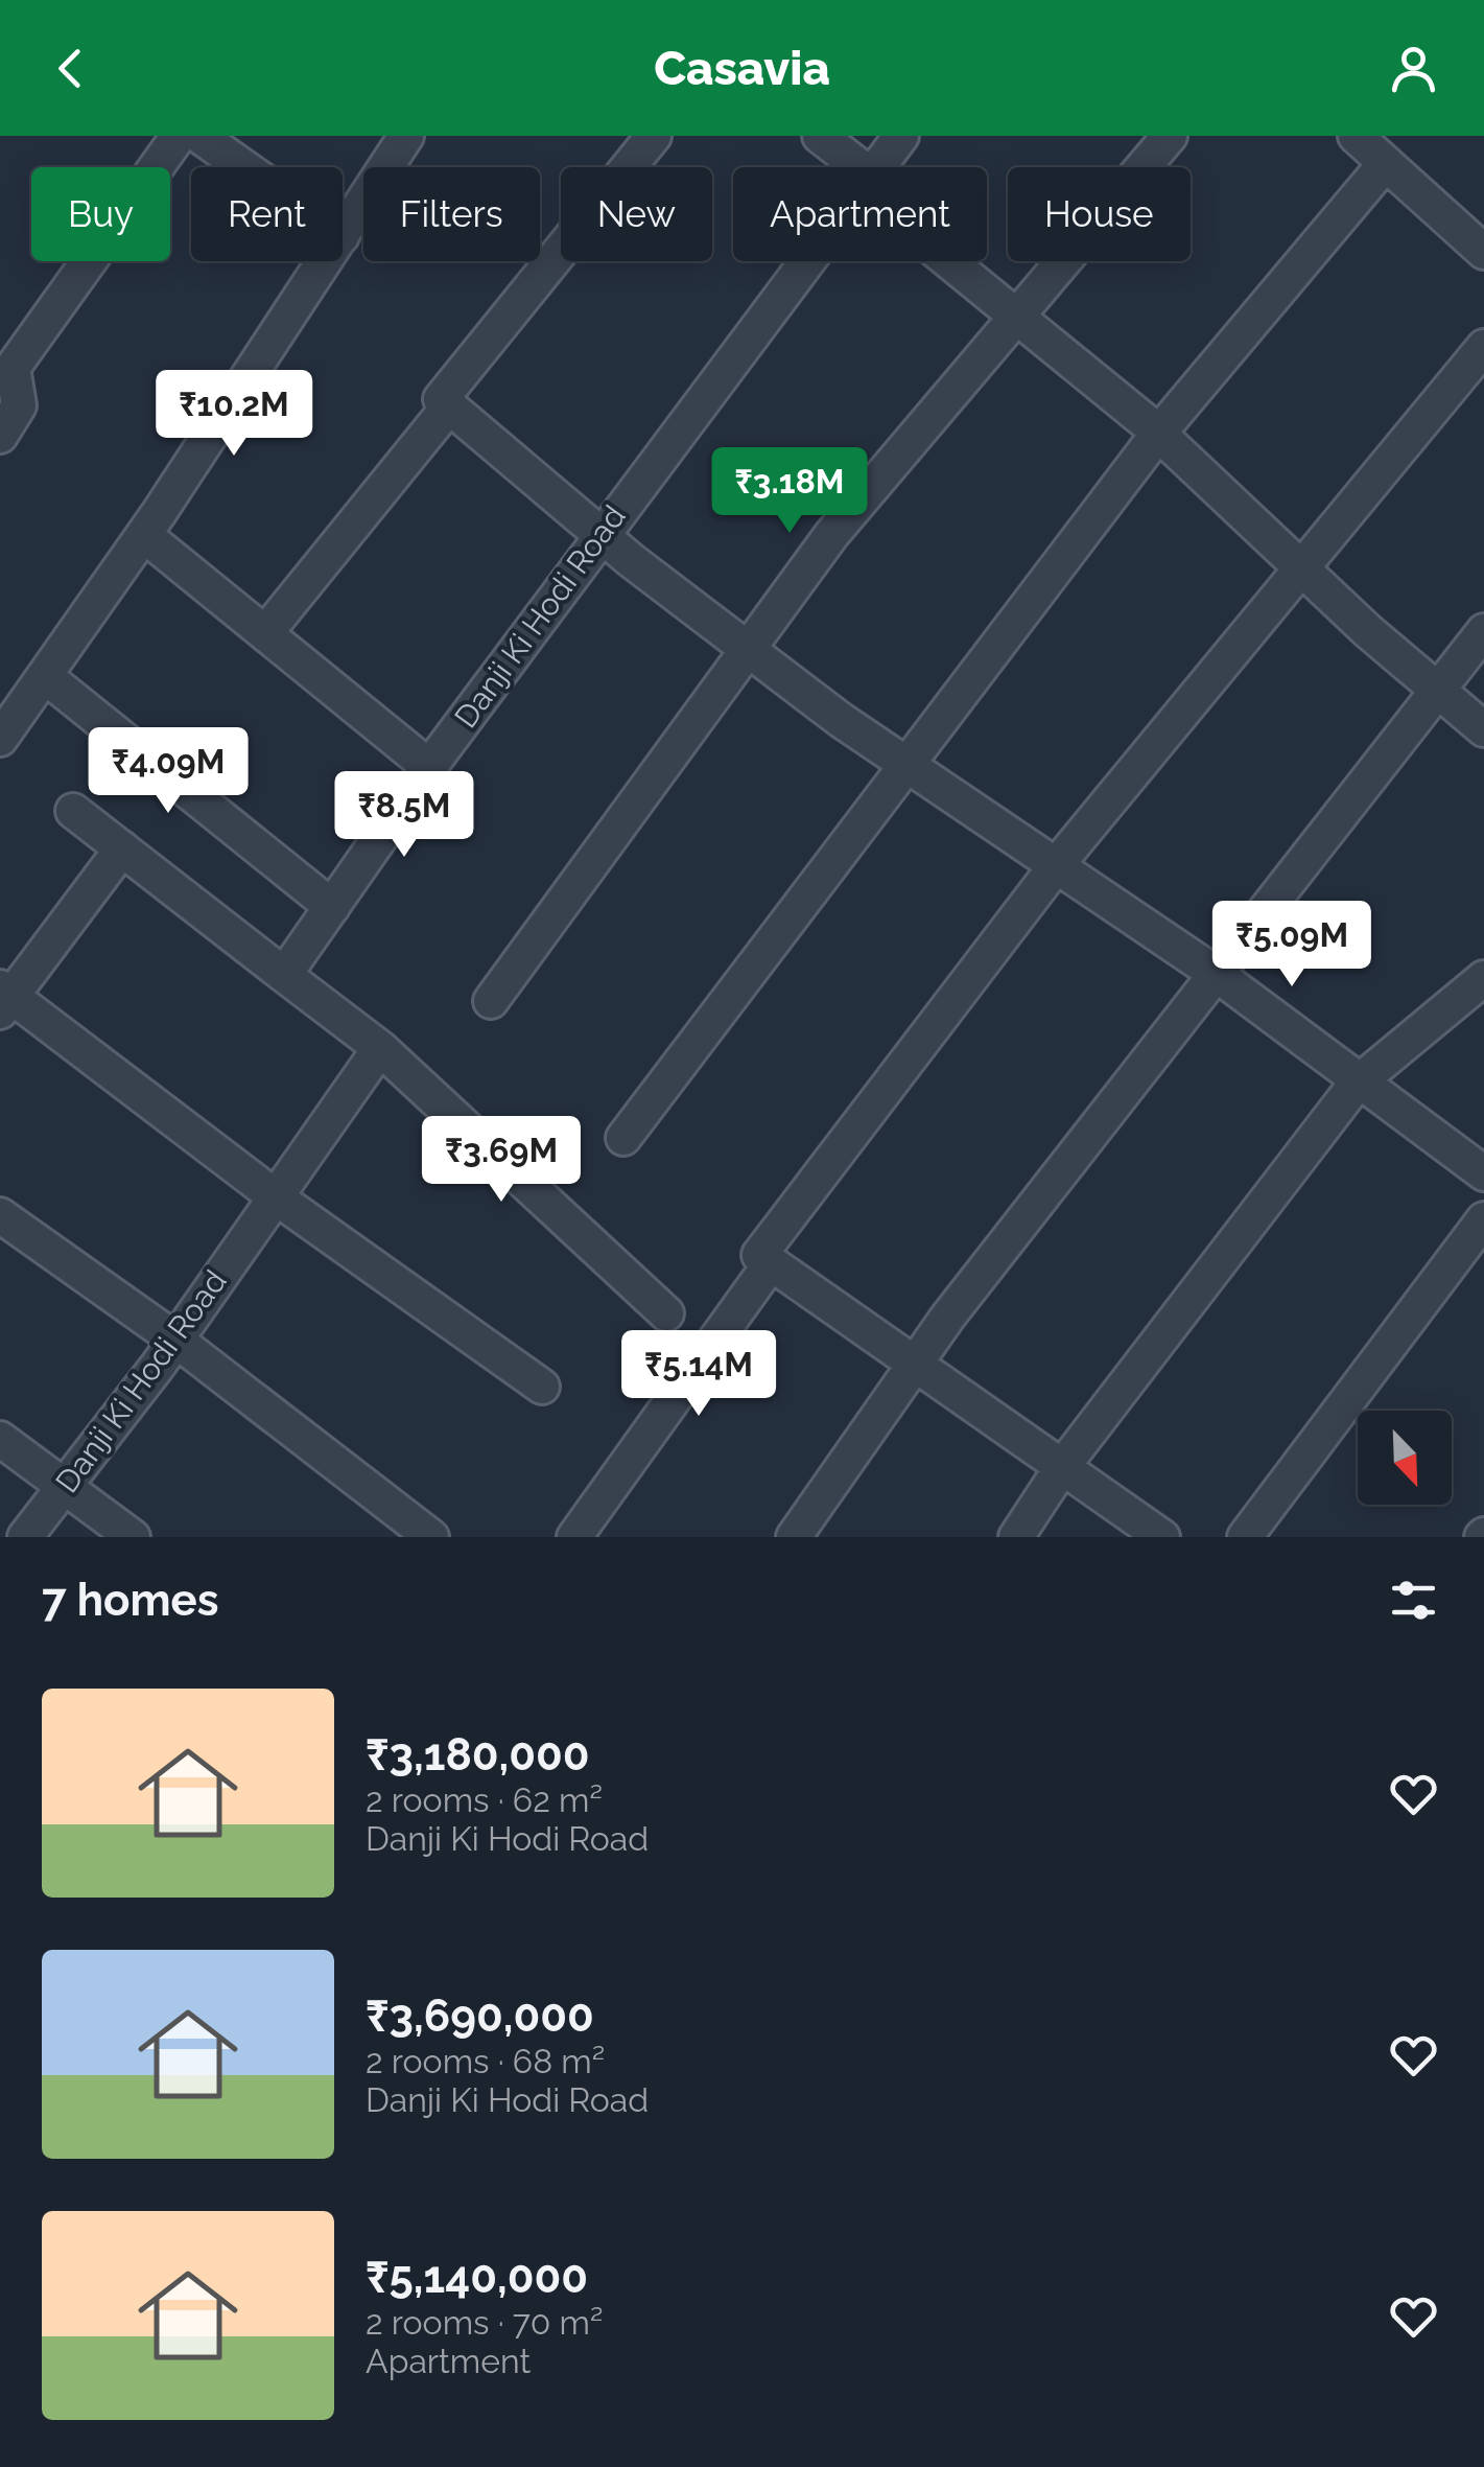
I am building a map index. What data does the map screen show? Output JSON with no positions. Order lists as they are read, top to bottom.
{
  "streets": {
    "street": ["Danji Ki Hodi Road"]
  },
  "north": "bottom right",
  "page": {
    "header": "Casavia",
    "chip": [
      "Buy",
      "Rent",
      "Filters",
      "New",
      "Apartment",
      "House"
    ],
    "price": [
      "₹10.2M",
      "₹3.18M",
      "₹4.09M",
      "₹8.5M",
      "₹5.09M",
      "₹3.69M",
      "₹5.14M"
    ],
    "heading": "7 homes",
    "list": [
      {
        "name": "₹3,180,000",
        "note": "2 rooms · 62 m² · Danji Ki Hodi Road"
      },
      {
        "name": "₹3,690,000",
        "note": "2 rooms · 68 m² · Danji Ki Hodi Road"
      },
      {
        "name": "₹5,140,000",
        "note": "2 rooms · 70 m² · Apartment"
      }
    ]
  }
}
